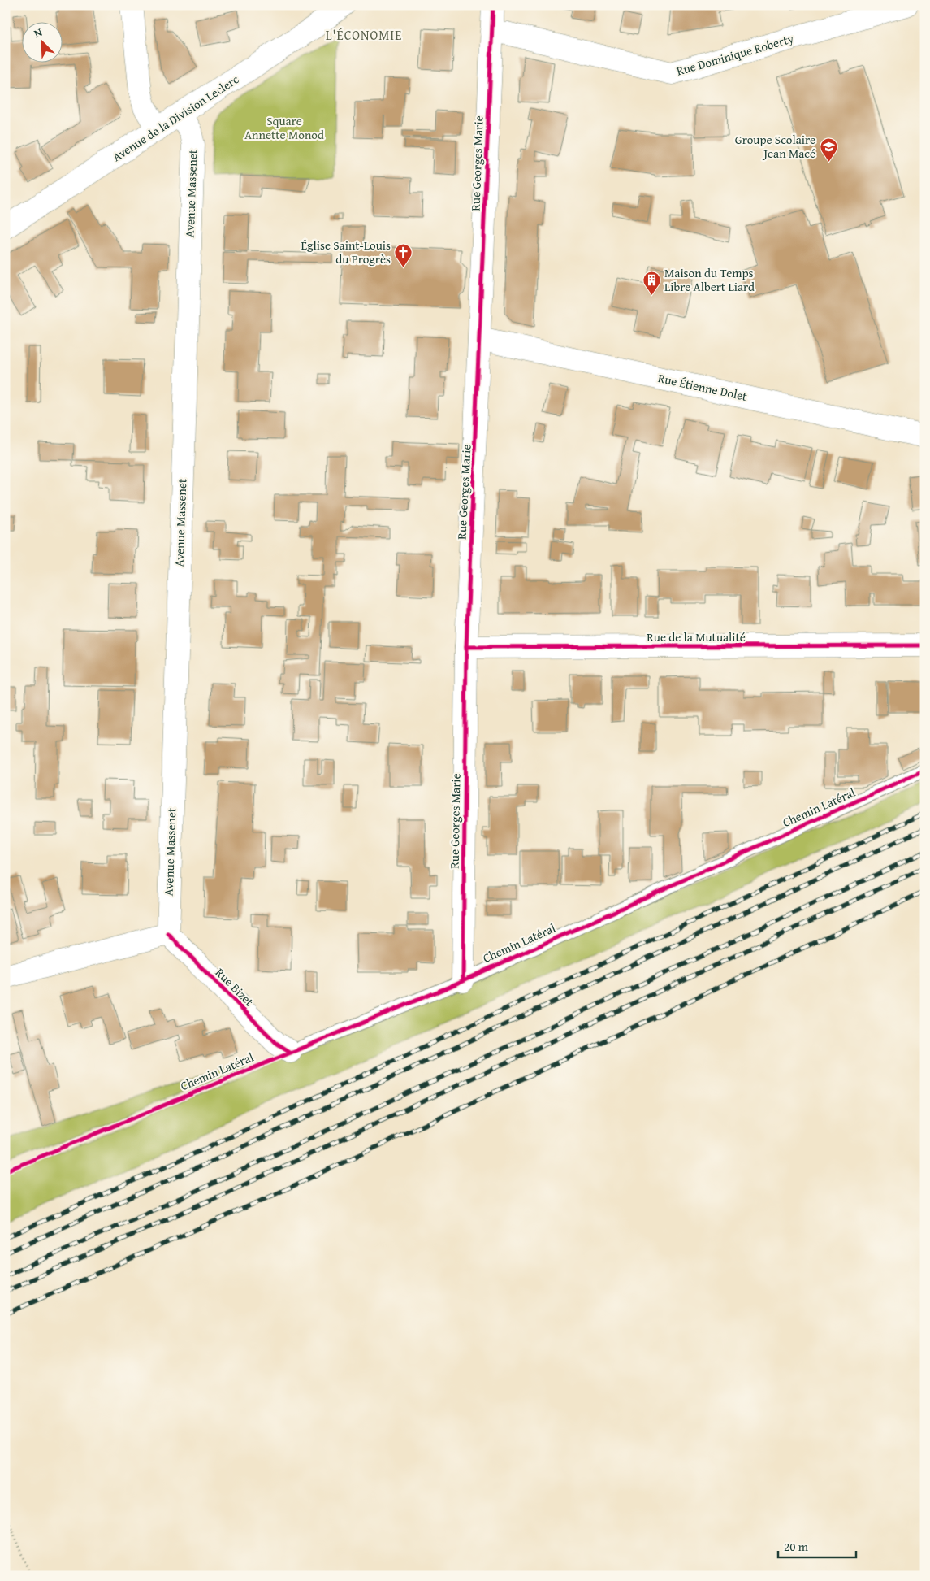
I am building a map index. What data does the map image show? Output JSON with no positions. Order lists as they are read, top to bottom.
{
  "streets": {
    "street": [
      "Rue Dominique Roberty",
      "Avenue de la Division Leclerc",
      "Rue Georges Marie",
      "Avenue Massenet",
      "Rue Étienne Dolet",
      "Rue de la Mutualité",
      "Rue Bizet"
    ],
    "lane": ["Chemin Latéral"]
  },
  "crossings": [
    ["Rue Dominique Roberty", "Rue Georges Marie"],
    ["Avenue de la Division Leclerc", "Avenue Massenet"],
    ["Rue Georges Marie", "Rue Étienne Dolet"],
    ["Rue Georges Marie", "Rue de la Mutualité"],
    ["Rue Georges Marie", "Chemin Latéral"],
    ["Avenue Massenet", "Rue Bizet"],
    ["Chemin Latéral", "Rue Bizet"]
  ],
  "districts": ["L'ÉCONOMIE"],
  "parks": ["Square Annette Monod"],
  "places": {
    "school or university": ["Groupe Scolaire Jean Macé"],
    "church": ["Église Saint-Louis du Progrès"],
    "building": ["Maison du Temps Libre Albert Liard"]
  },
  "scale_bar": "20 m",
  "north": "top left"
}
